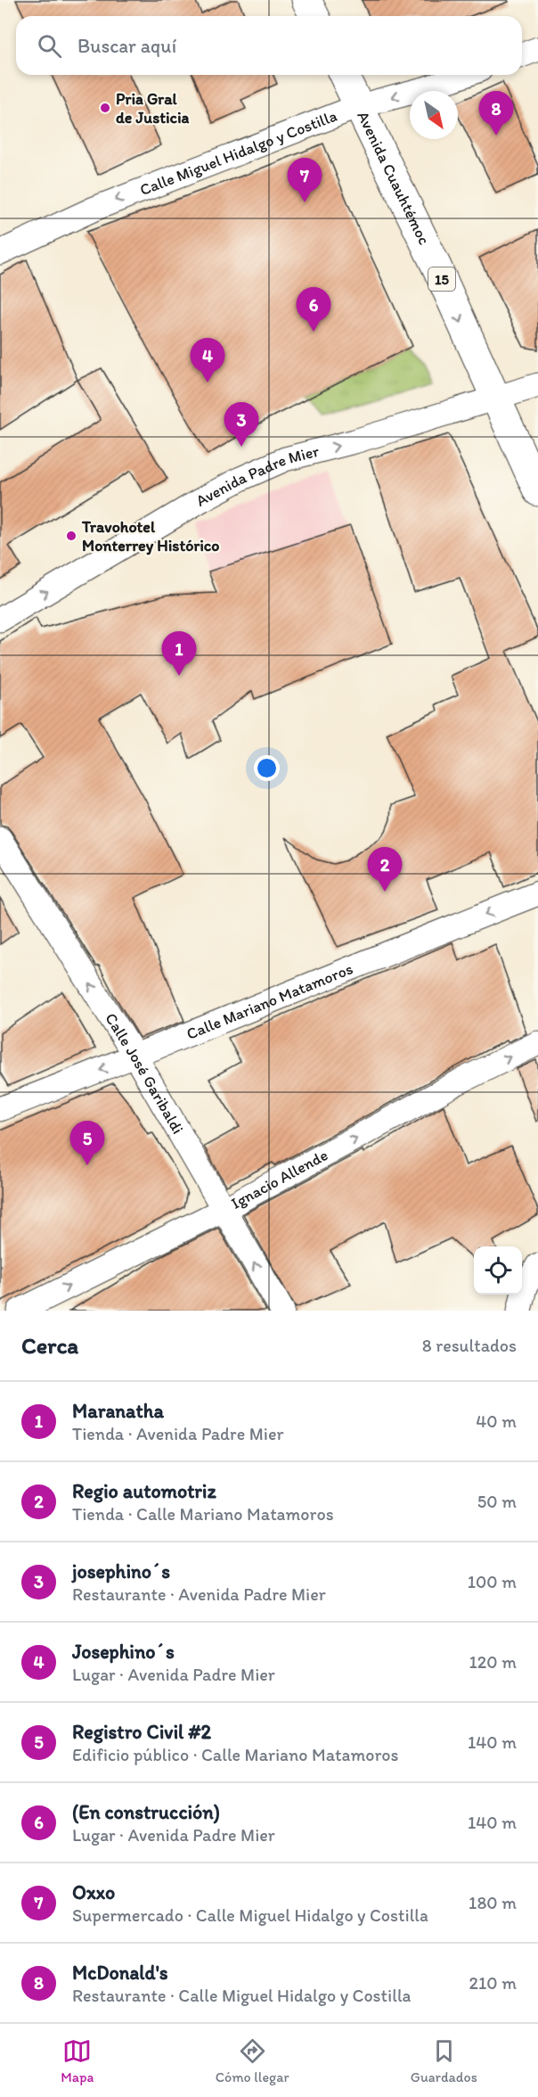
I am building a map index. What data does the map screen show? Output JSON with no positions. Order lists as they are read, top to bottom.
{
  "streets": {
    "highway": ["Avenida Cuauhtémoc", "15"],
    "street": [
      "Calle Miguel Hidalgo y Costilla",
      "Avenida Padre Mier",
      "Calle Mariano Matamoros",
      "Calle José Garibaldi",
      "Ignacio Allende"
    ]
  },
  "crossings": [
    ["Calle Miguel Hidalgo y Costilla", "Avenida Cuauhtémoc"],
    ["Avenida Cuauhtémoc", "Avenida Padre Mier"],
    ["Calle Mariano Matamoros", "Calle José Garibaldi"],
    ["Calle José Garibaldi", "Ignacio Allende"]
  ],
  "one_way": [
    "Calle Miguel Hidalgo y Costilla",
    "Avenida Cuauhtémoc",
    "Avenida Padre Mier",
    "Calle Mariano Matamoros",
    "Calle José Garibaldi",
    "Ignacio Allende"
  ],
  "places": ["Pria Gral de Justicia", "Travohotel Monterrey Histórico"],
  "north": "bottom right",
  "page": {
    "search": "Buscar aquí",
    "pins": [
      "8",
      "7",
      "6",
      "4",
      "3",
      "1",
      "2",
      "5"
    ],
    "heading": ["Cerca", "8 resultados"],
    "list": [
      {
        "mark": "1",
        "name": "Maranatha",
        "note": "Tienda · Avenida Padre Mier",
        "value": "40 m"
      },
      {
        "mark": "2",
        "name": "Regio automotriz",
        "note": "Tienda · Calle Mariano Matamoros",
        "value": "50 m"
      },
      {
        "mark": "3",
        "name": "josephino´s",
        "note": "Restaurante · Avenida Padre Mier",
        "value": "100 m"
      },
      {
        "mark": "4",
        "name": "Josephino´s",
        "note": "Lugar · Avenida Padre Mier",
        "value": "120 m"
      },
      {
        "mark": "5",
        "name": "Registro Civil #2",
        "note": "Edificio público · Calle Mariano Matamoros",
        "value": "140 m"
      },
      {
        "mark": "6",
        "name": "(En construcción)",
        "note": "Lugar · Avenida Padre Mier",
        "value": "140 m"
      },
      {
        "mark": "7",
        "name": "Oxxo",
        "note": "Supermercado · Calle Miguel Hidalgo y Costilla",
        "value": "180 m"
      },
      {
        "mark": "8",
        "name": "McDonald's",
        "note": "Restaurante · Calle Miguel Hidalgo y Costilla",
        "value": "210 m"
      }
    ],
    "nav": ["Mapa", "Cómo llegar", "Guardados"]
  }
}
